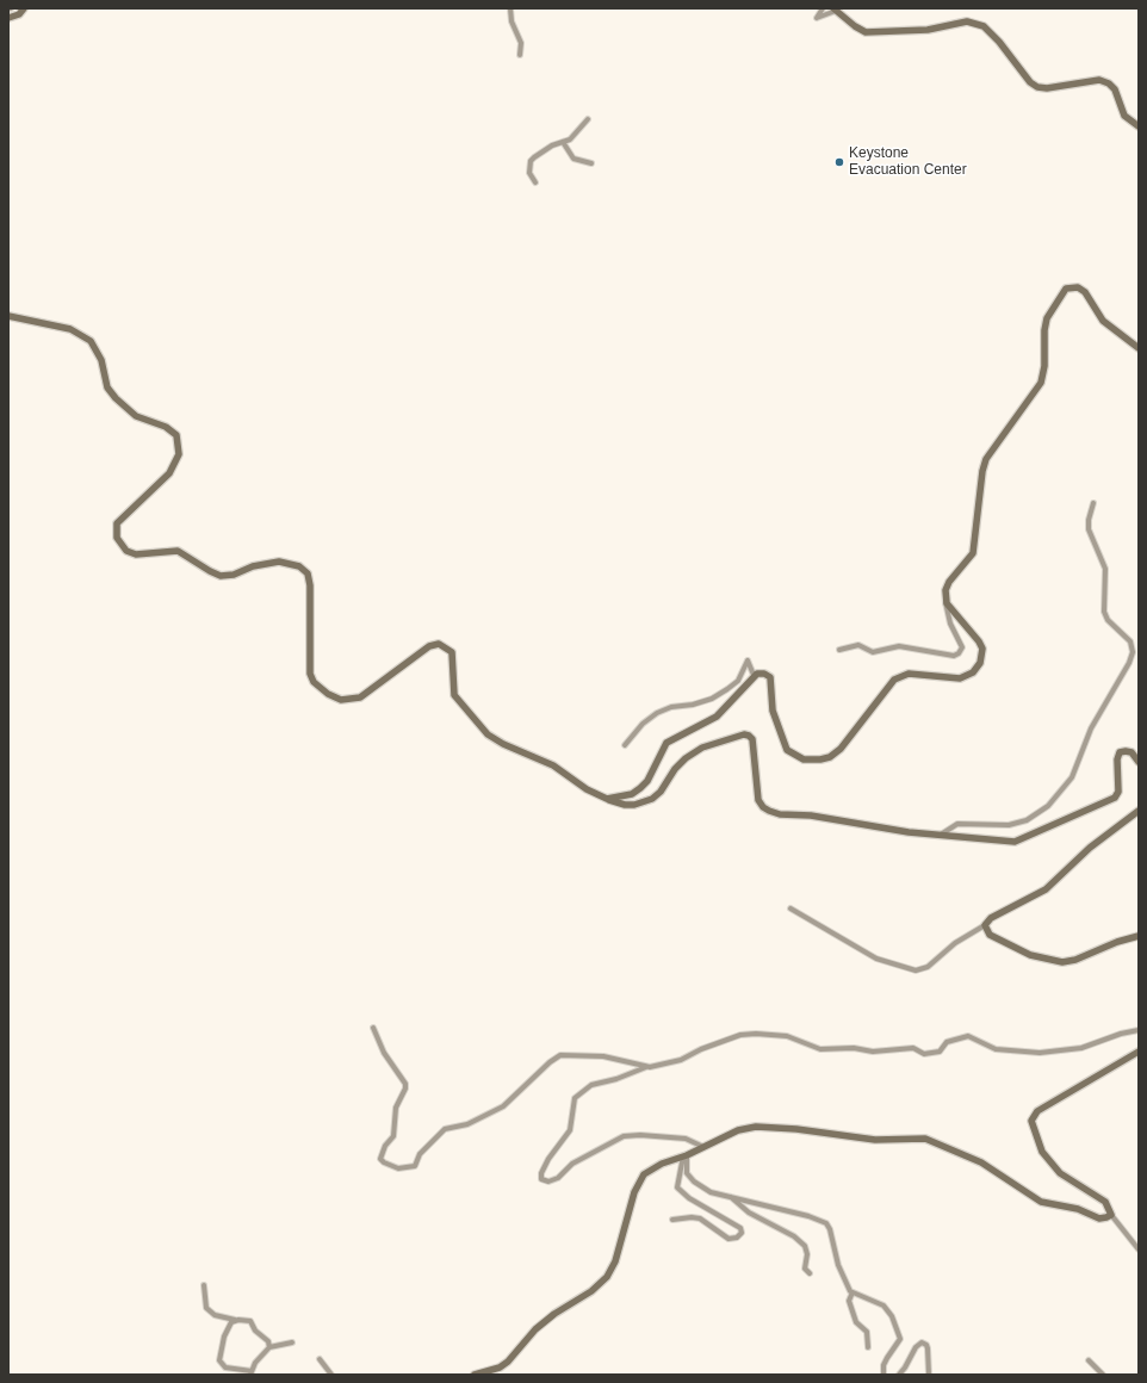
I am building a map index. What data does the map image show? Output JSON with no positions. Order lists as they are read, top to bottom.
{
  "places": ["Keystone Evacuation Center"]
}
